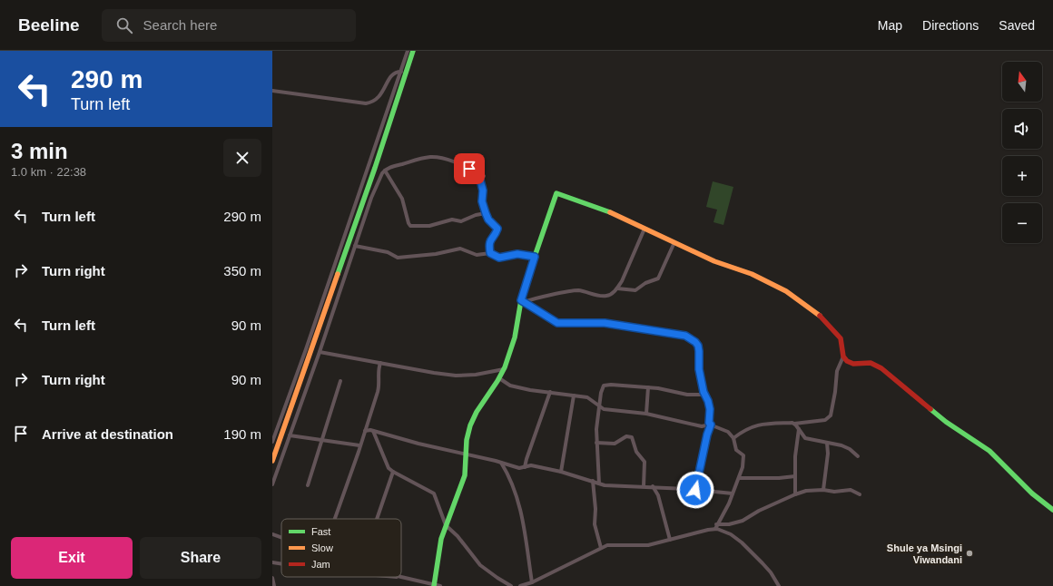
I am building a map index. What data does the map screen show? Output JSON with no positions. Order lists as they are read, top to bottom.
{
  "places": ["Shule ya Msingi Viwandani"],
  "legend": ["Fast", "Slow", "Jam"],
  "north": "top",
  "page": {
    "header": "Beeline",
    "search": "Search here",
    "nav": ["Map", "Directions", "Saved"],
    "turn": ["290 m", "Turn left"],
    "map_buttons": ["+", "−"],
    "heading": ["3 min", "1.0 km · 22:38"],
    "list": [
      {
        "name": "Turn left",
        "value": "290 m"
      },
      {
        "name": "Turn right",
        "value": "350 m"
      },
      {
        "name": "Turn left",
        "value": "90 m"
      },
      {
        "name": "Turn right",
        "value": "90 m"
      },
      {
        "name": "Arrive at destination",
        "value": "190 m"
      }
    ],
    "buttons": ["Exit", "Share"]
  }
}
